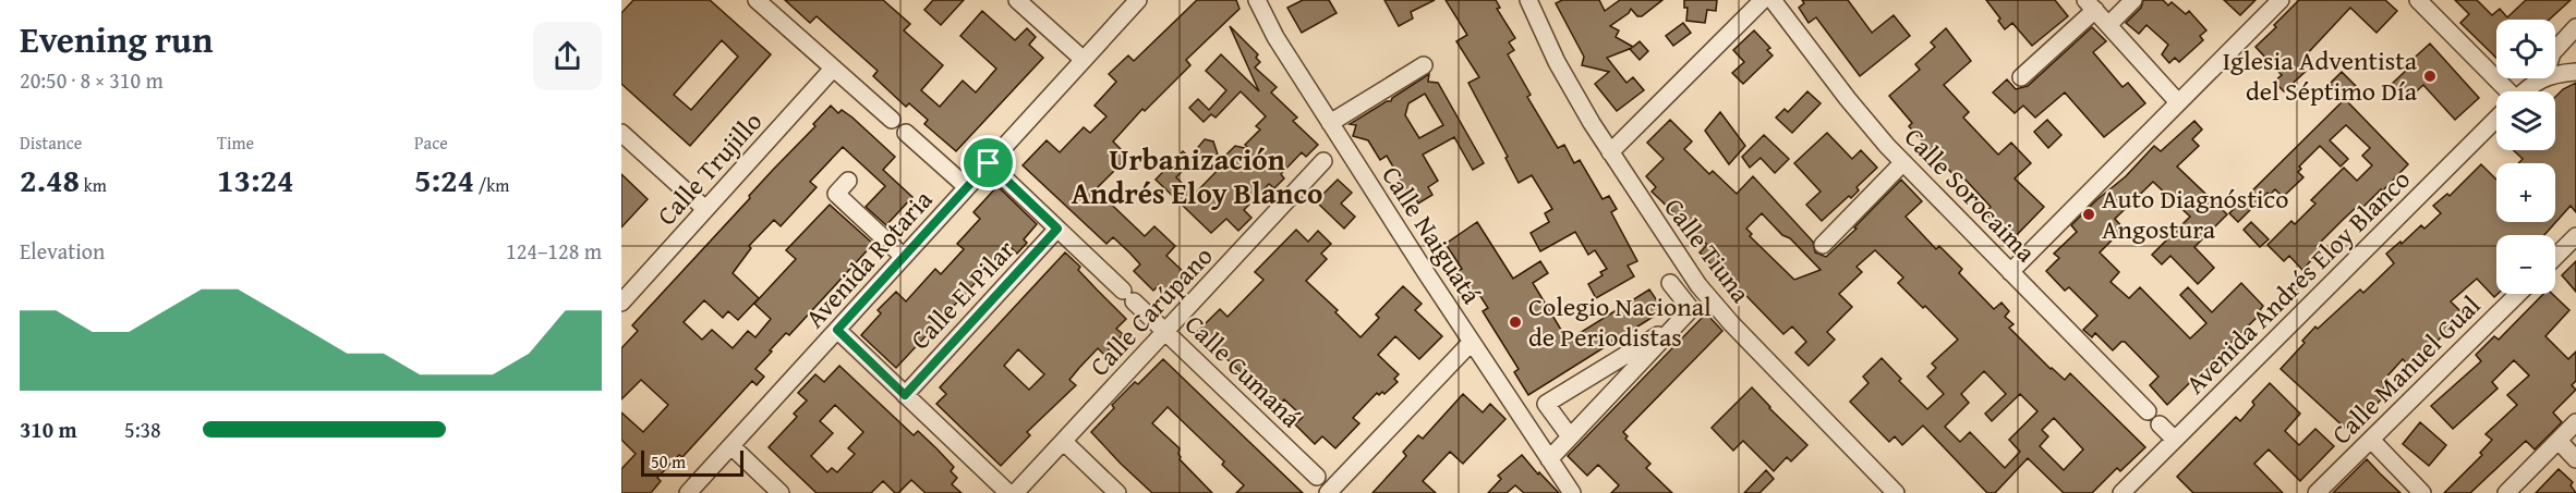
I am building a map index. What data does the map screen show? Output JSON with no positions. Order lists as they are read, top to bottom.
{
  "streets": {
    "street": [
      "Calle Trujillo",
      "Calle Sorocaima",
      "Calle Naiguatá",
      "Calle Tiuna",
      "Avenida Rotaria",
      "Avenida Andrés Eloy Blanco",
      "Calle El Pilar",
      "Calle Carúpano",
      "Calle Manuel Gual",
      "Calle Cumaná"
    ]
  },
  "crossings": [
    ["Avenida Rotaria", "Calle Cumaná"],
    ["Calle El Pilar", "Calle Cumaná"],
    ["Calle Carúpano", "Calle Cumaná"]
  ],
  "districts": ["Urbanización Andrés Eloy Blanco"],
  "places": ["Iglesia Adventista del Séptimo Día", "Auto Diagnóstico Angostura", "Colegio Nacional de Periodistas"],
  "scale_bar": "50 m",
  "page": {
    "heading": ["Evening run", "20:50 · 8 × 310 m"],
    "map_buttons": ["+", "−"],
    "stats": [
      ["Distance", "2.48 km"],
      ["Time", "13:24"],
      ["Pace", "5:24 /km"]
    ],
    "chart": ["Elevation", "124–128 m"],
    "list": [
      {
        "name": "310 m",
        "note": "5:38"
      }
    ],
    "scale": "50 m"
  }
}
